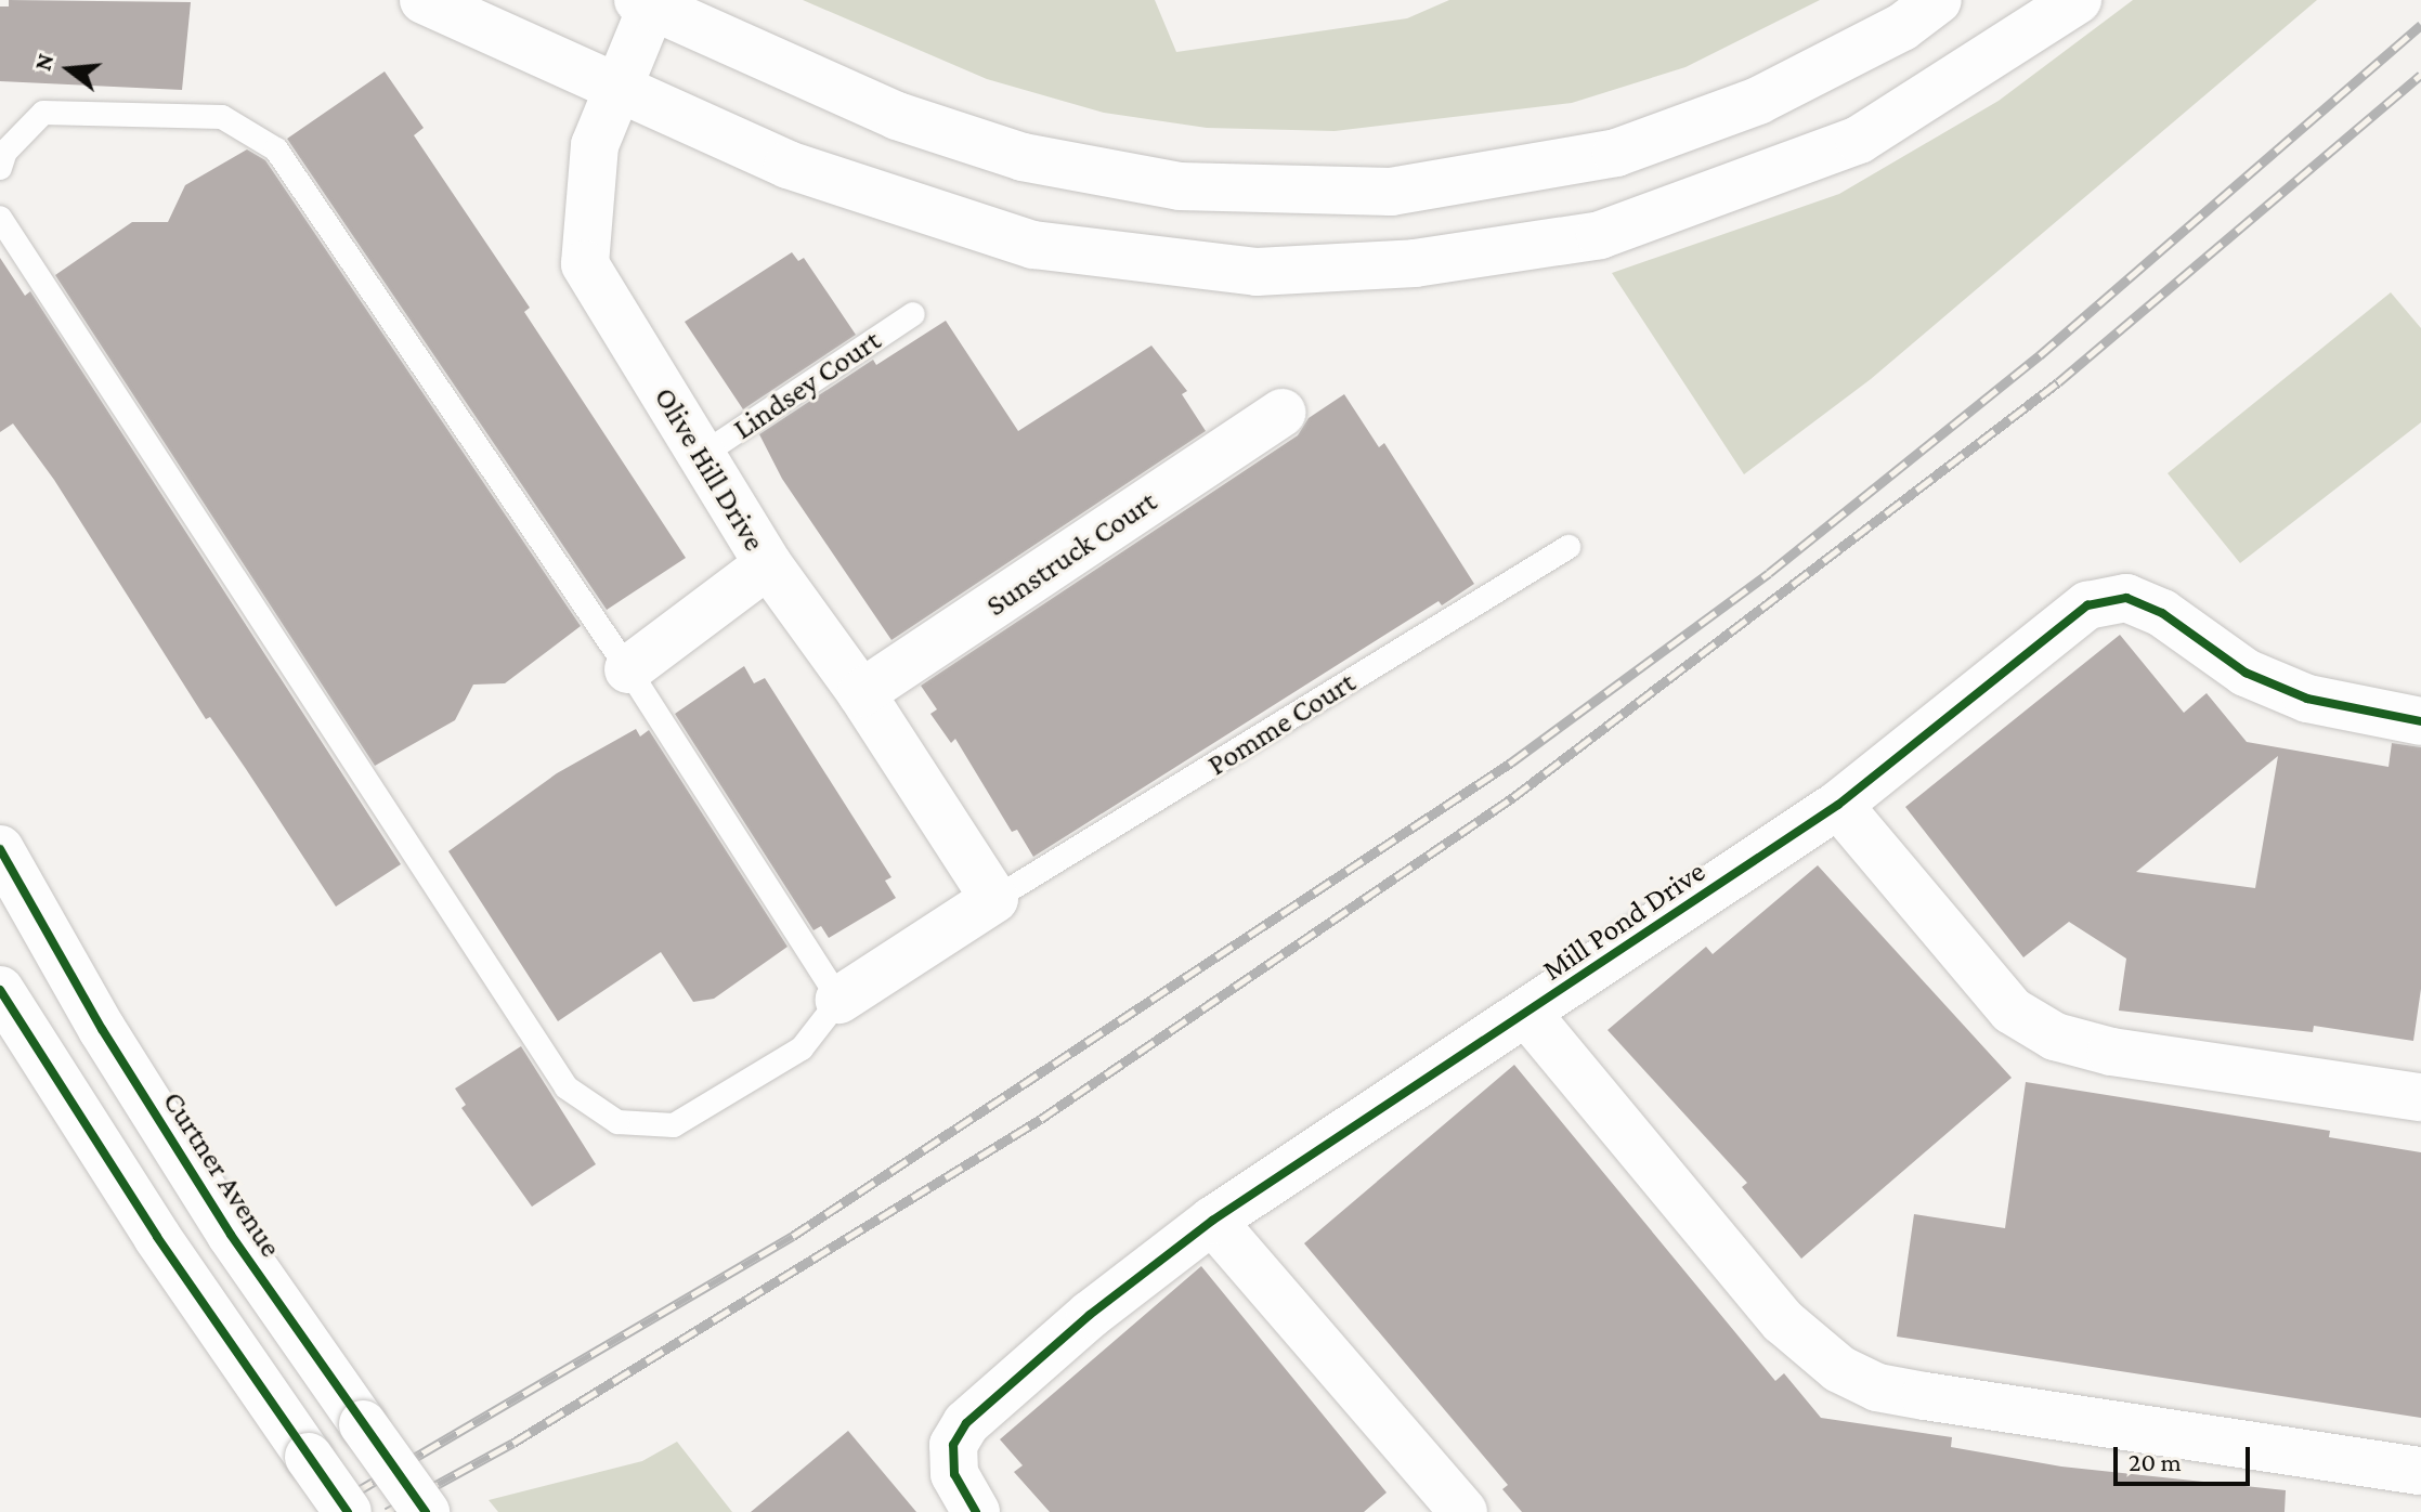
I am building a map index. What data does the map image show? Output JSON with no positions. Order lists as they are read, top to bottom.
{
  "streets": {
    "street": [
      "Olive Hill Drive",
      "Sunstruck Court",
      "Mill Pond Drive",
      "Curtner Avenue"
    ],
    "lane": ["Lindsey Court", "Pomme Court"]
  },
  "crossings": [
    ["Lindsey Court", "Olive Hill Drive"],
    ["Olive Hill Drive", "Sunstruck Court"],
    ["Olive Hill Drive", "Pomme Court"]
  ],
  "scale_bar": "20 m",
  "north": "left"
}
